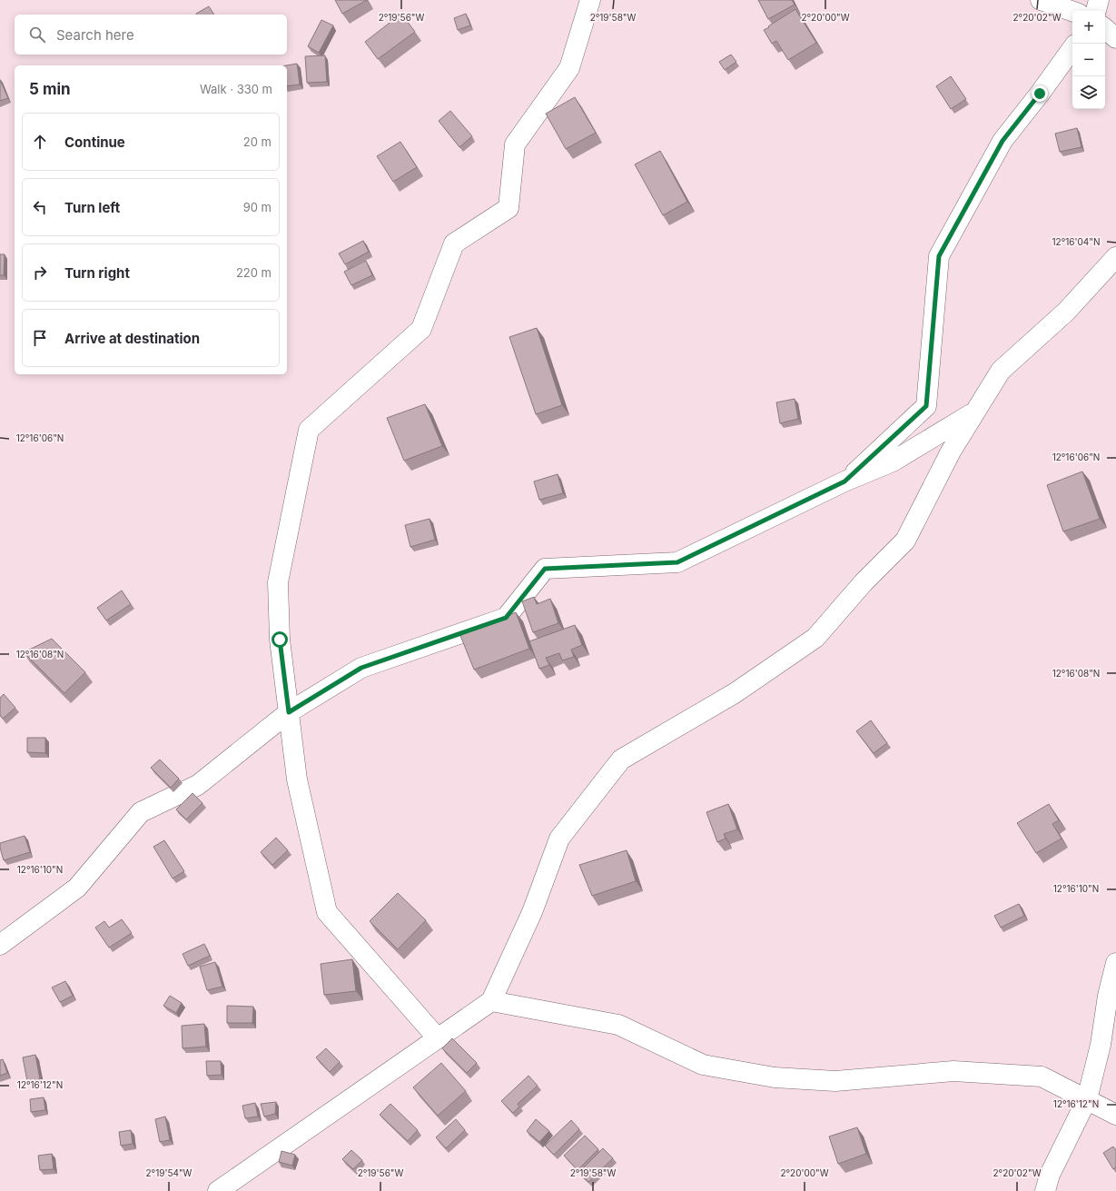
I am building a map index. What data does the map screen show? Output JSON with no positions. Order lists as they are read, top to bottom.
{
  "page": {
    "map_buttons": ["+", "−"],
    "search": "Search here",
    "heading": ["5 min", "Walk · 330 m"],
    "list": [
      ["Continue", "20 m"],
      ["Turn left", "90 m"],
      ["Turn right", "220 m"],
      "Arrive at destination"
    ]
  },
  "coordinates": [
    "2°19'56\"W",
    "2°19'58\"W",
    "2°20'00\"W",
    "2°20'02\"W",
    "12°16'04\"N",
    "12°16'06\"N",
    "12°16'08\"N",
    "12°16'10\"N",
    "12°16'12\"N",
    "2°19'54\"W"
  ]
}
